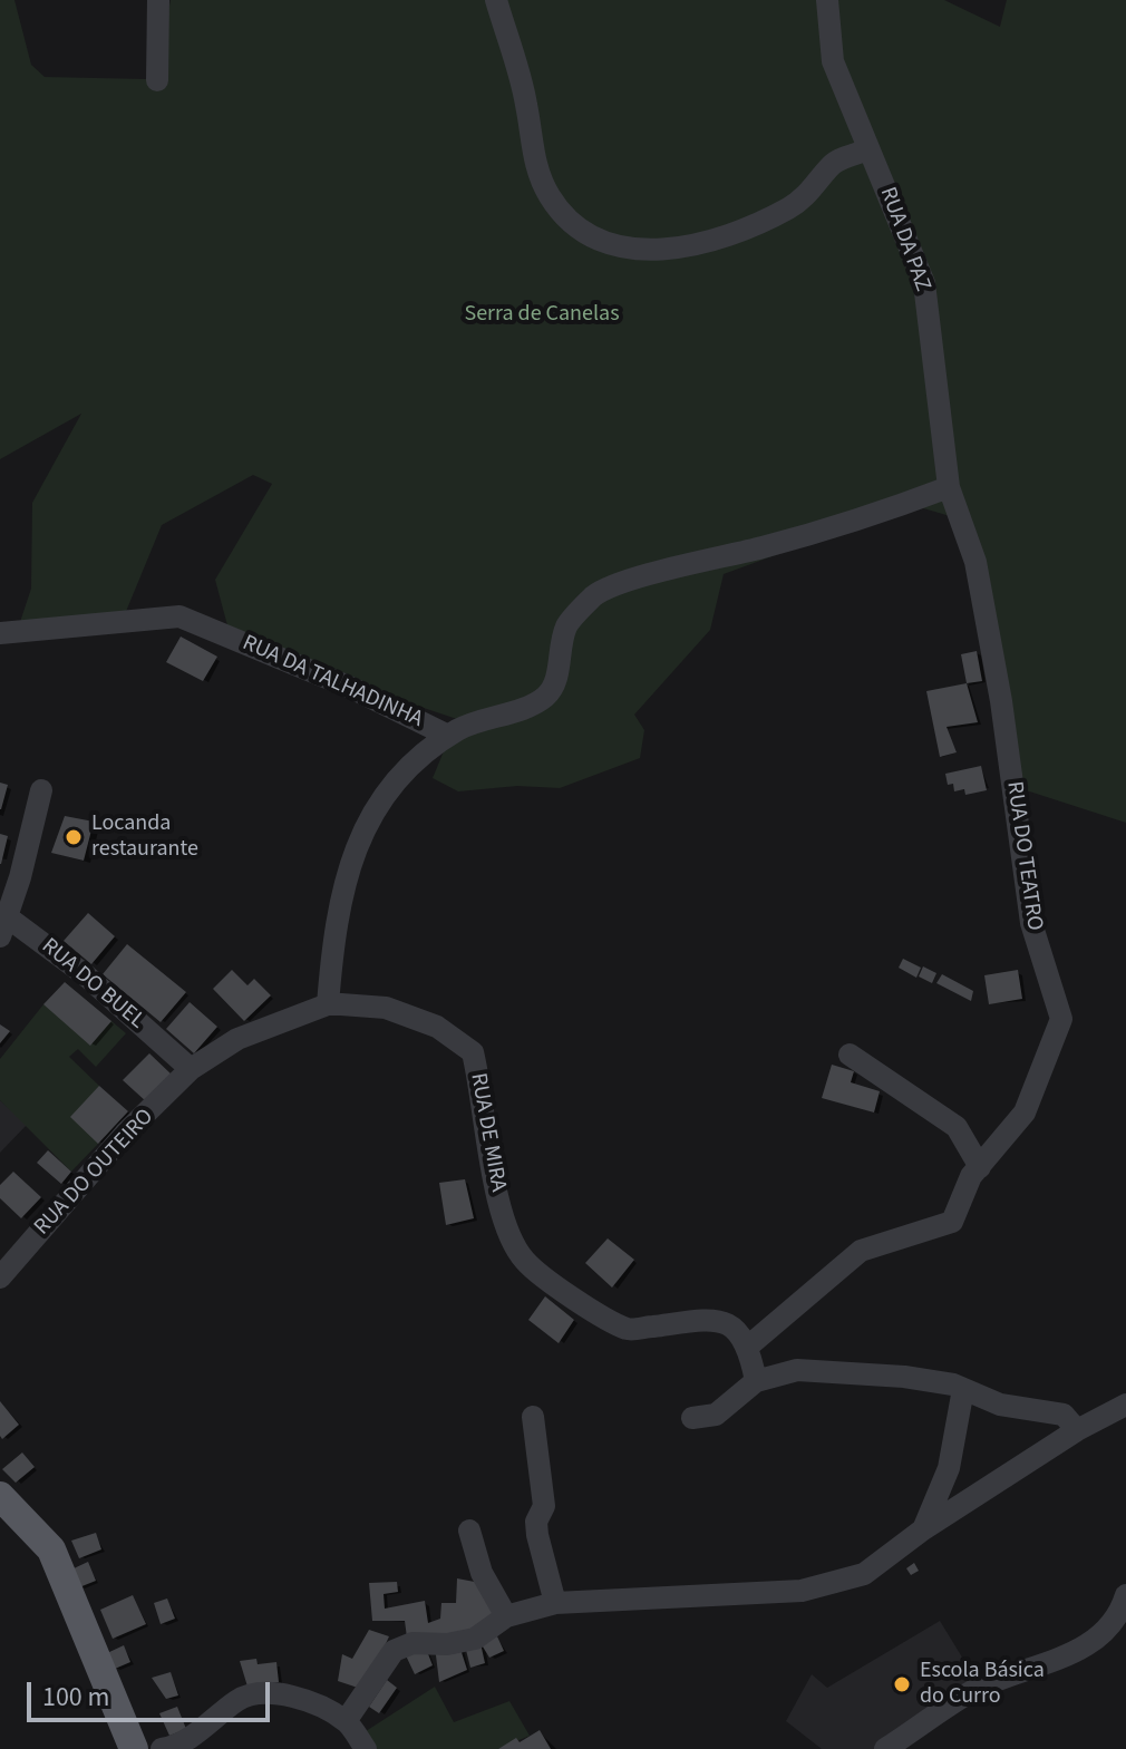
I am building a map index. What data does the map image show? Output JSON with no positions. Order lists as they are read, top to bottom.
{
  "streets": {
    "street": [
      "RUA DA PAZ",
      "RUA DA TALHADINHA",
      "RUA DO TEATRO",
      "RUA DO BUEL",
      "RUA DE MIRA",
      "RUA DO OUTEIRO"
    ]
  },
  "crossings": [
    ["RUA DA PAZ", "RUA DA TALHADINHA"],
    ["RUA DA PAZ", "RUA DO TEATRO"],
    ["RUA DA TALHADINHA", "RUA DO TEATRO"],
    ["RUA DO TEATRO", "RUA DE MIRA"],
    ["RUA DO BUEL", "RUA DE MIRA"],
    ["RUA DO BUEL", "RUA DO OUTEIRO"],
    ["RUA DE MIRA", "RUA DO OUTEIRO"]
  ],
  "parks": ["Serra de Canelas"],
  "places": ["Locanda restaurante", "Escola Básica do Curro"],
  "scale_bar": "100 m"
}
